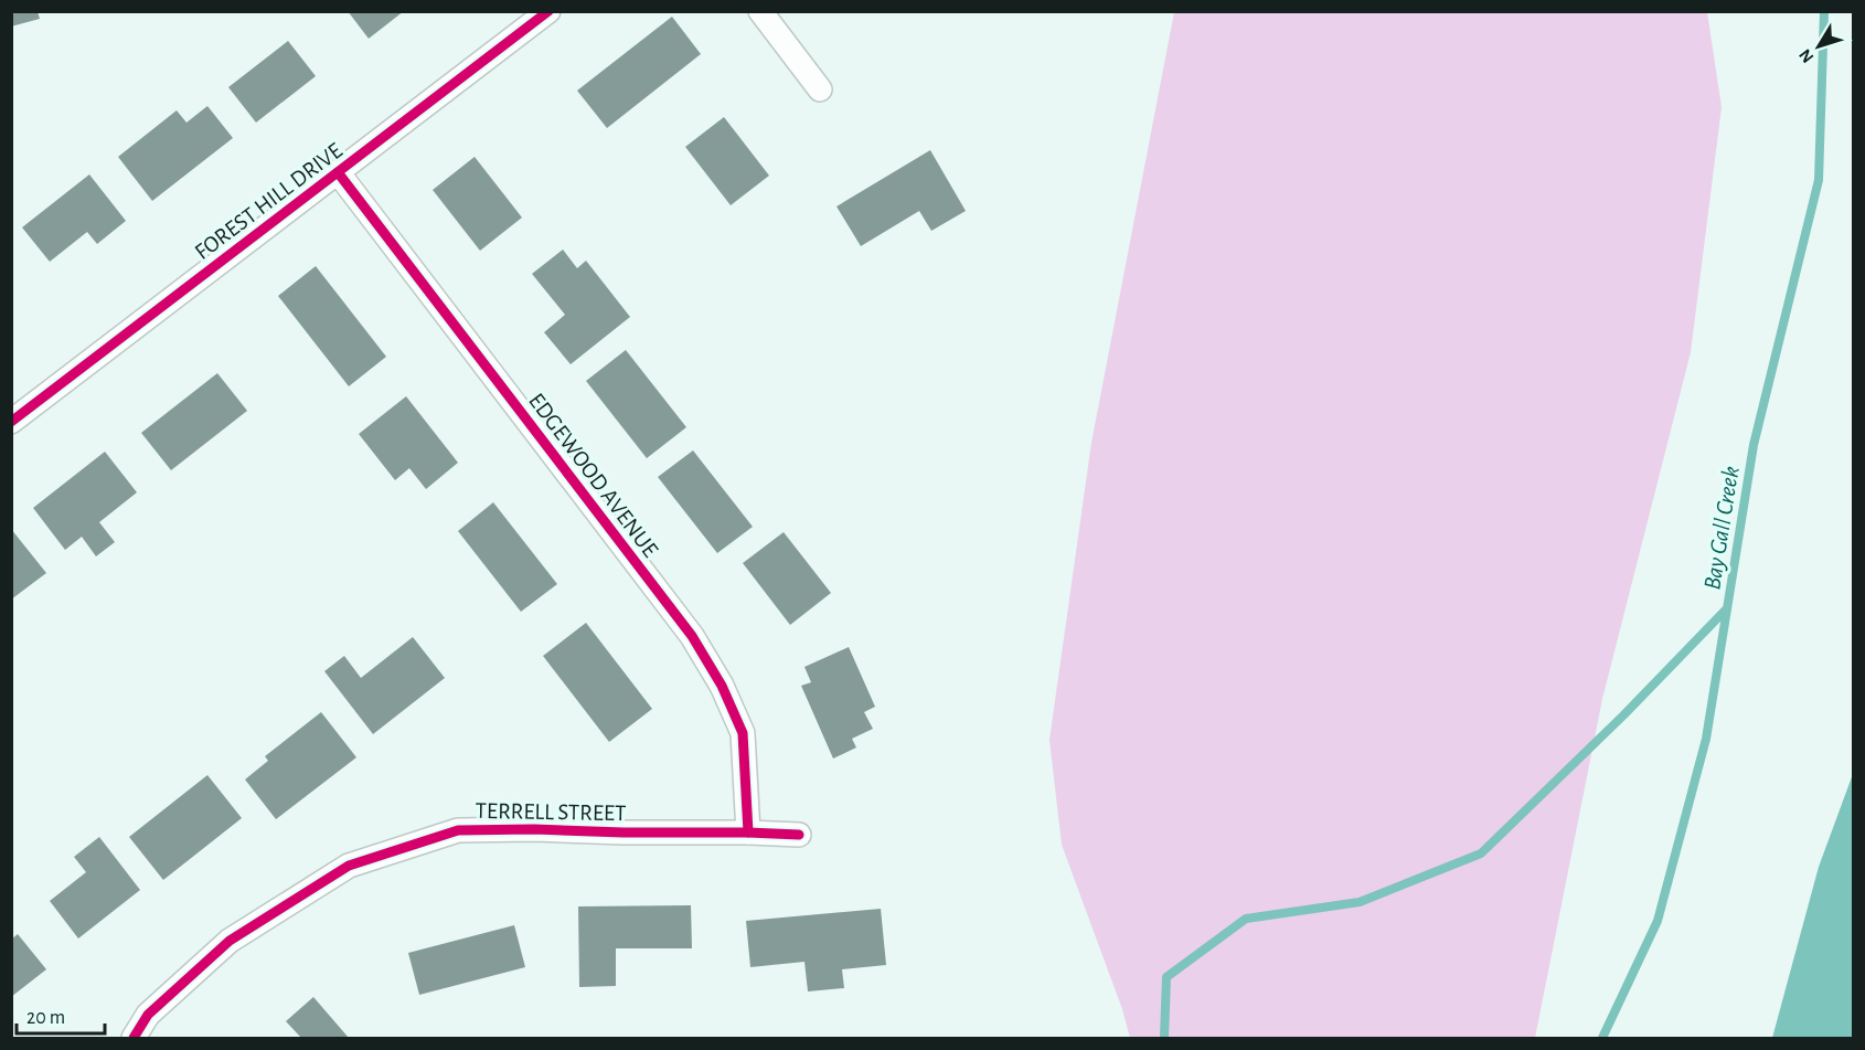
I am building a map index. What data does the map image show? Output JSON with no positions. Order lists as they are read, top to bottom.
{
  "streets": {
    "street": ["FOREST HILL DRIVE", "EDGEWOOD AVENUE", "TERRELL STREET"]
  },
  "crossings": [
    ["FOREST HILL DRIVE", "EDGEWOOD AVENUE"],
    ["EDGEWOOD AVENUE", "TERRELL STREET"]
  ],
  "water": ["Bay Gall Creek"],
  "scale_bar": "20 m",
  "north": "bottom left"
}
